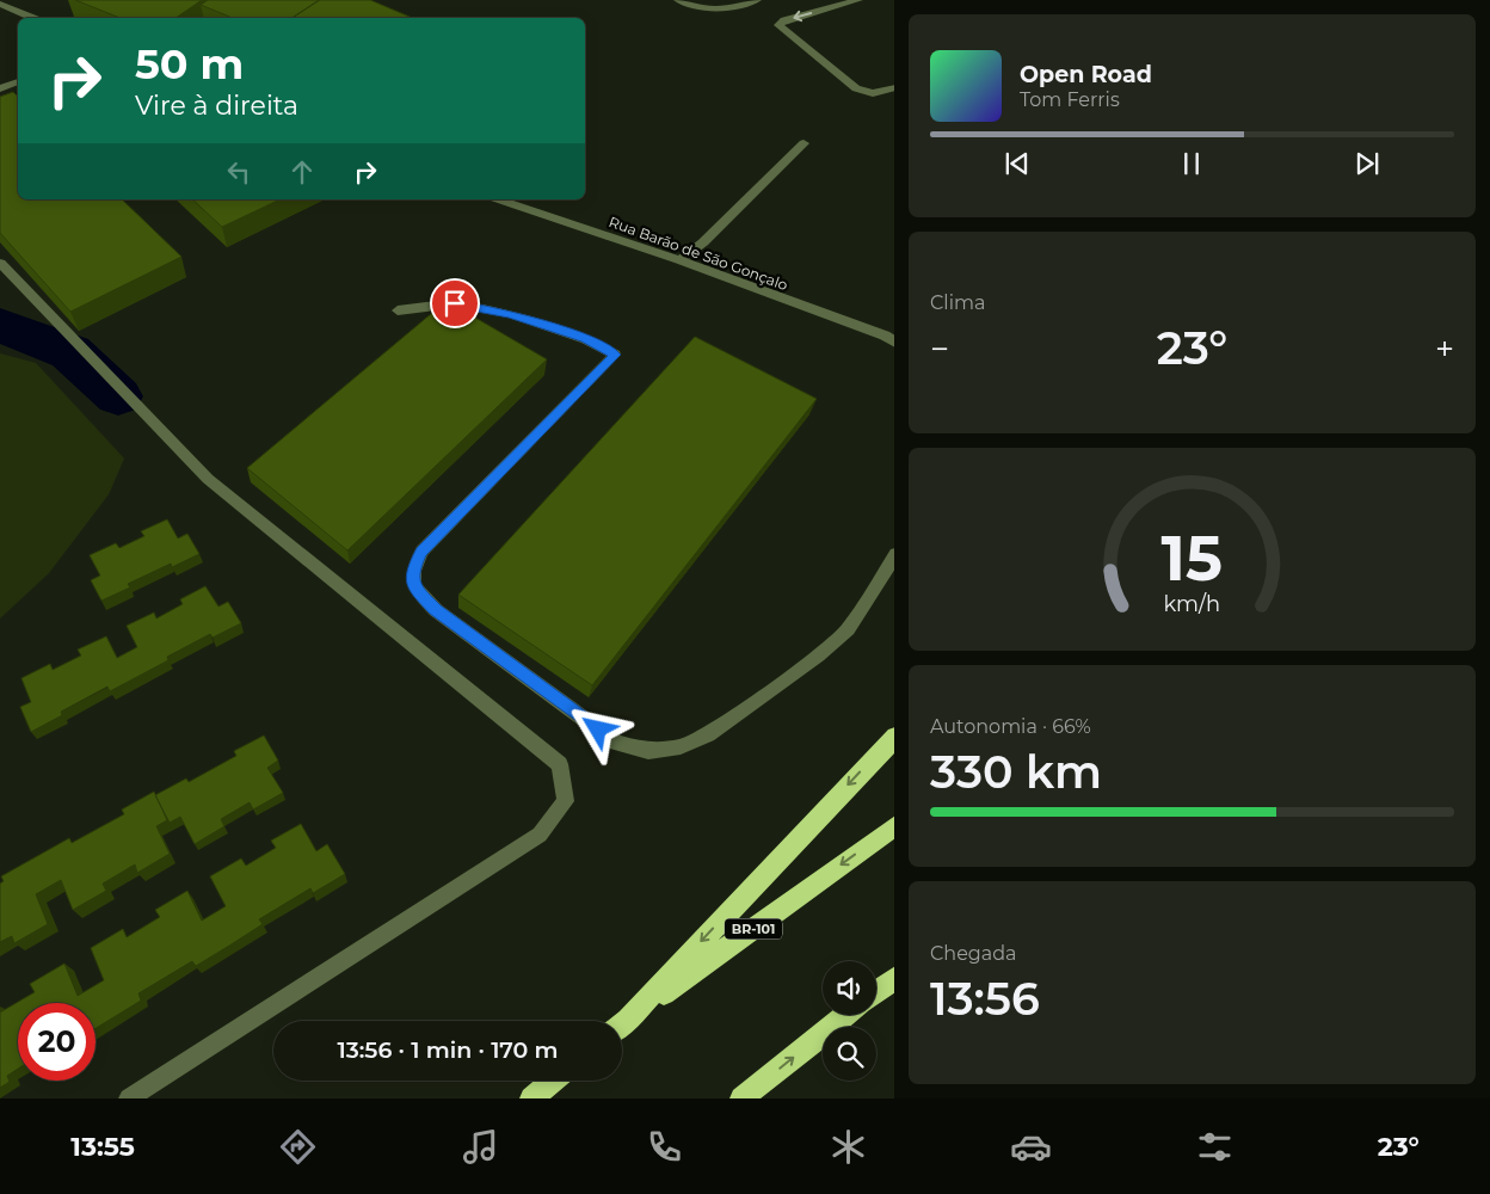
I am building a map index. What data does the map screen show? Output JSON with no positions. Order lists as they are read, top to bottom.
{
  "streets": {
    "highway": ["BR-101"],
    "street": ["Rua Barão de São Gonçalo"]
  },
  "page": {
    "turn": ["50 m", "Vire à direita"],
    "song": ["Open Road", "Tom Ferris"],
    "tile": [
      "Clima",
      ["Autonomia · 66%", "330 km"],
      ["Chegada", "13:56"]
    ],
    "heat": ["−", "23°", "+"],
    "limit": "20",
    "trip": "13:56 · 1 min · 170 m",
    "tabs": ["13:55", "23°"],
    "gauge": ["15", "km/h"]
  }
}
